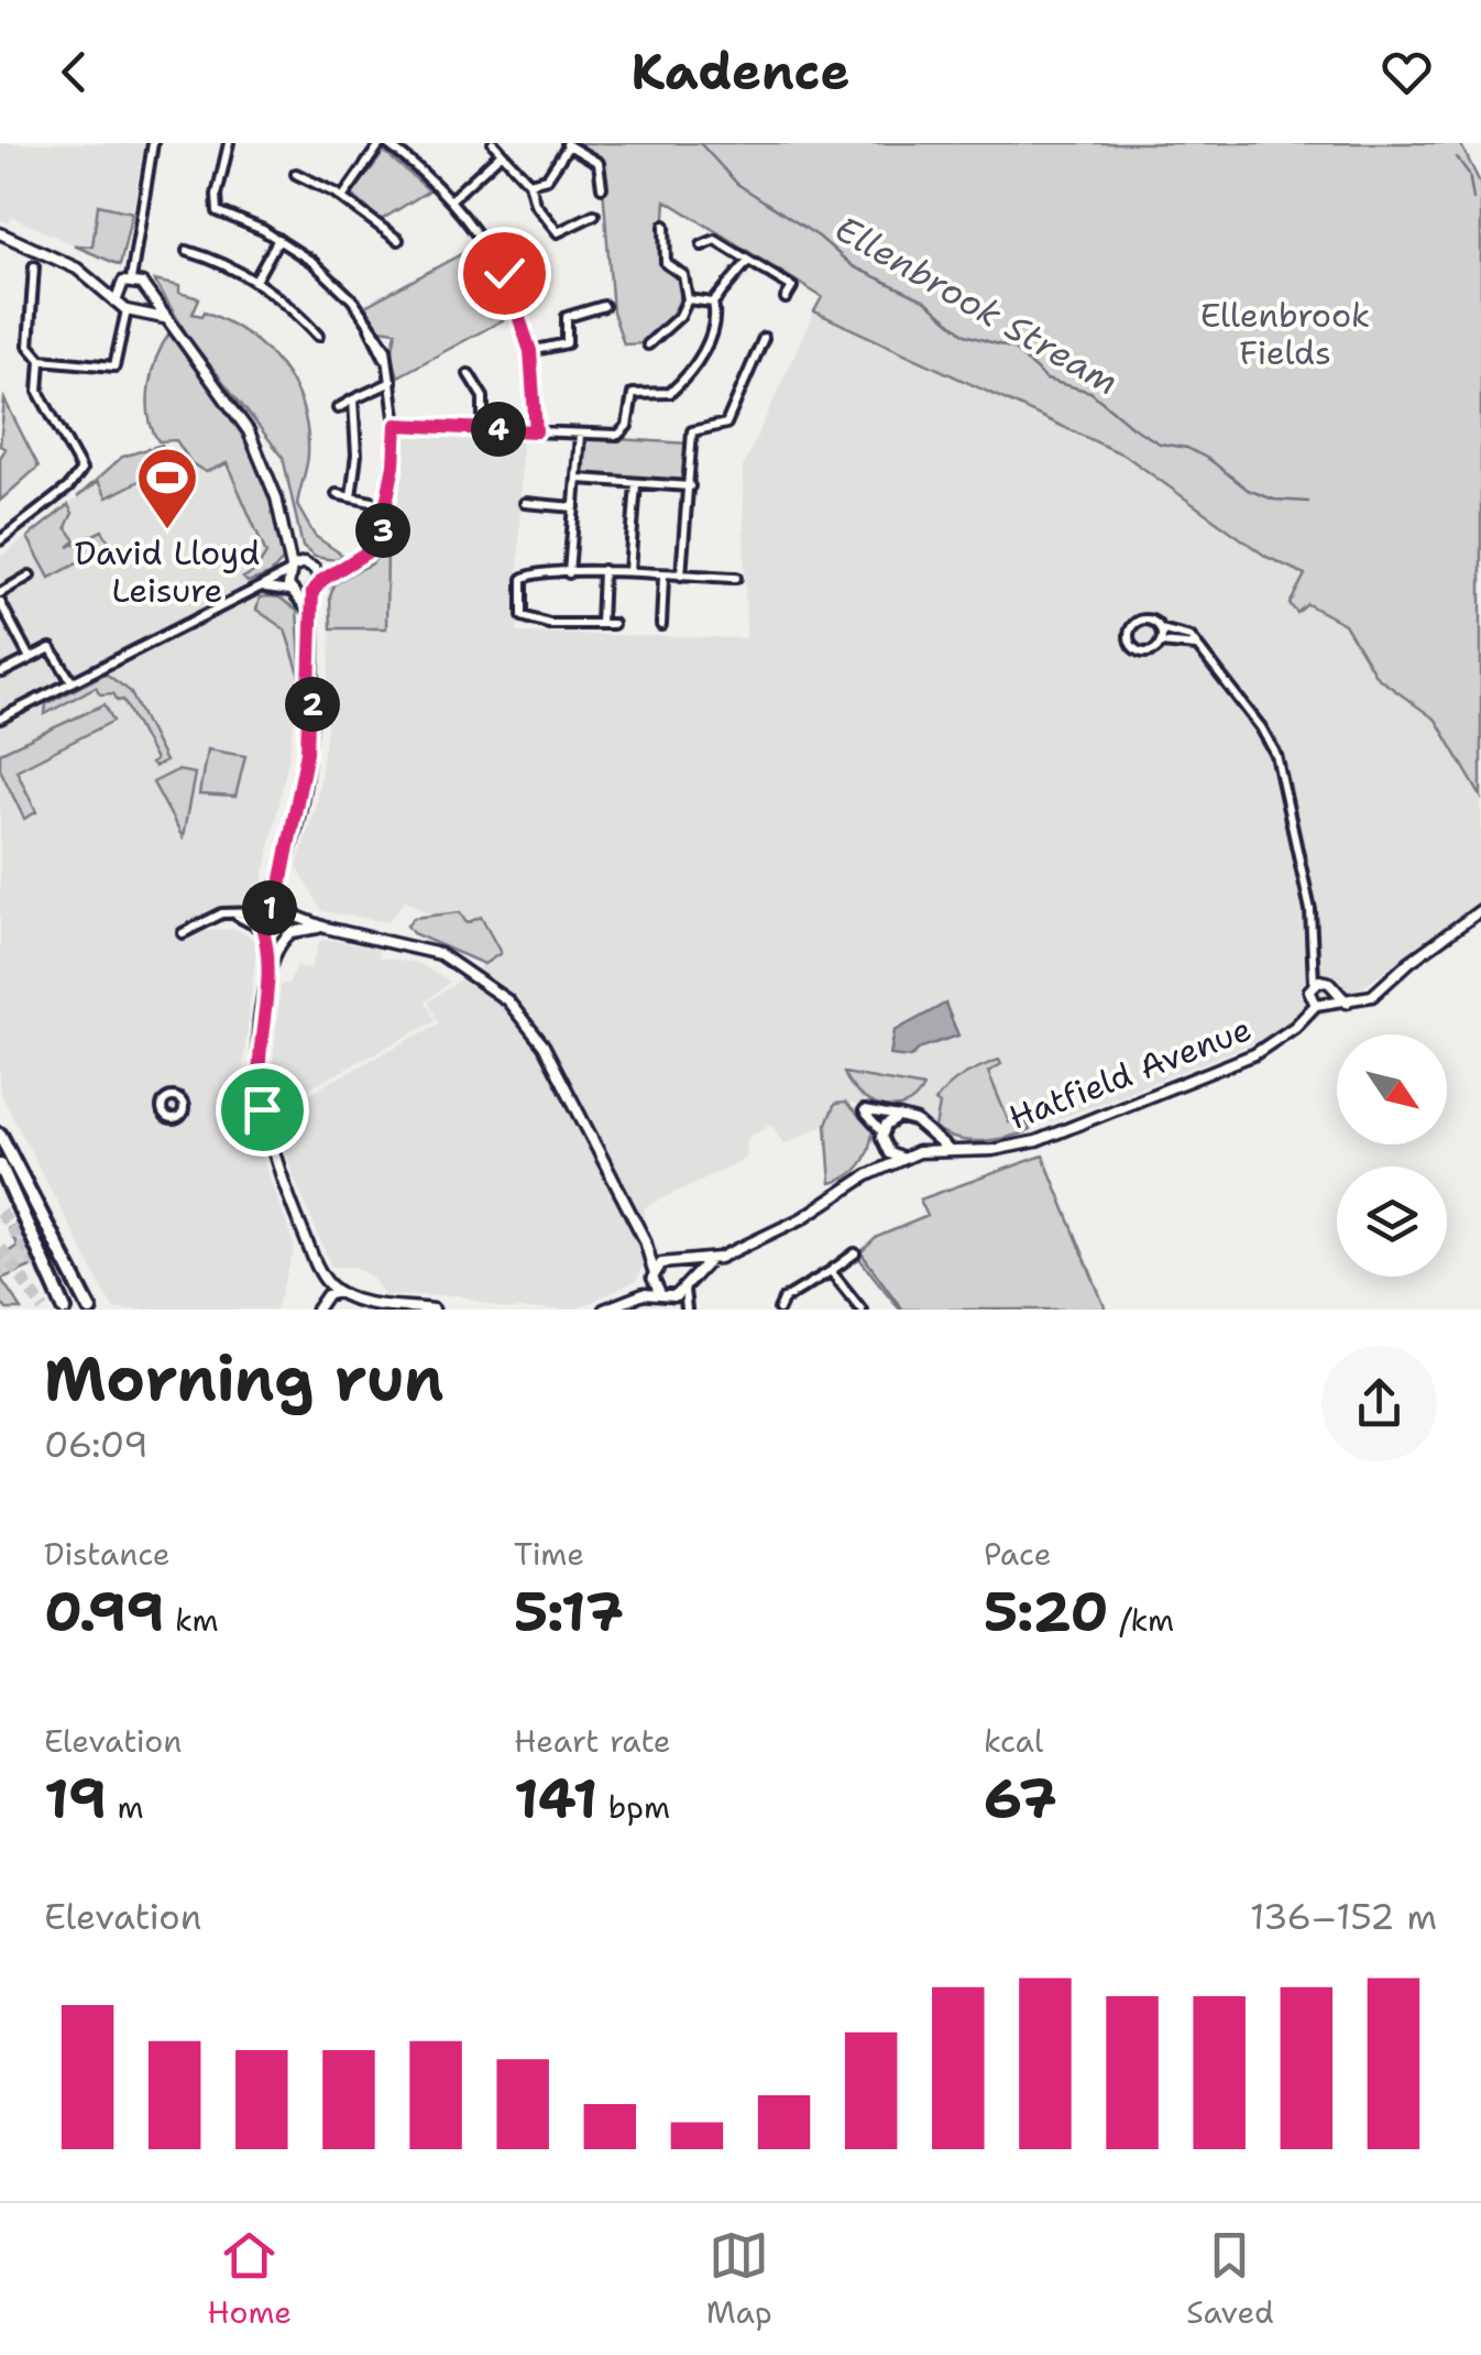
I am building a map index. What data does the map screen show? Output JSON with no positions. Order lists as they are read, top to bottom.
{
  "streets": {
    "street": ["Hatfield Avenue"]
  },
  "water": ["Ellenbrook Stream"],
  "parks": ["Ellenbrook Fields"],
  "places": {
    "sports": ["David Lloyd Leisure"]
  },
  "north": "bottom right",
  "page": {
    "header": "Kadence",
    "pins": [
      "4",
      "3",
      "2",
      "1"
    ],
    "heading": ["Morning run", "06:09"],
    "stats": [
      ["Distance", "0.99 km"],
      ["Time", "5:17"],
      ["Pace", "5:20 /km"],
      ["Elevation", "19 m"],
      ["Heart rate", "141 bpm"],
      ["kcal", "67"]
    ],
    "chart": ["Elevation", "136–152 m"],
    "tabs": ["Home", "Map", "Saved"]
  }
}
